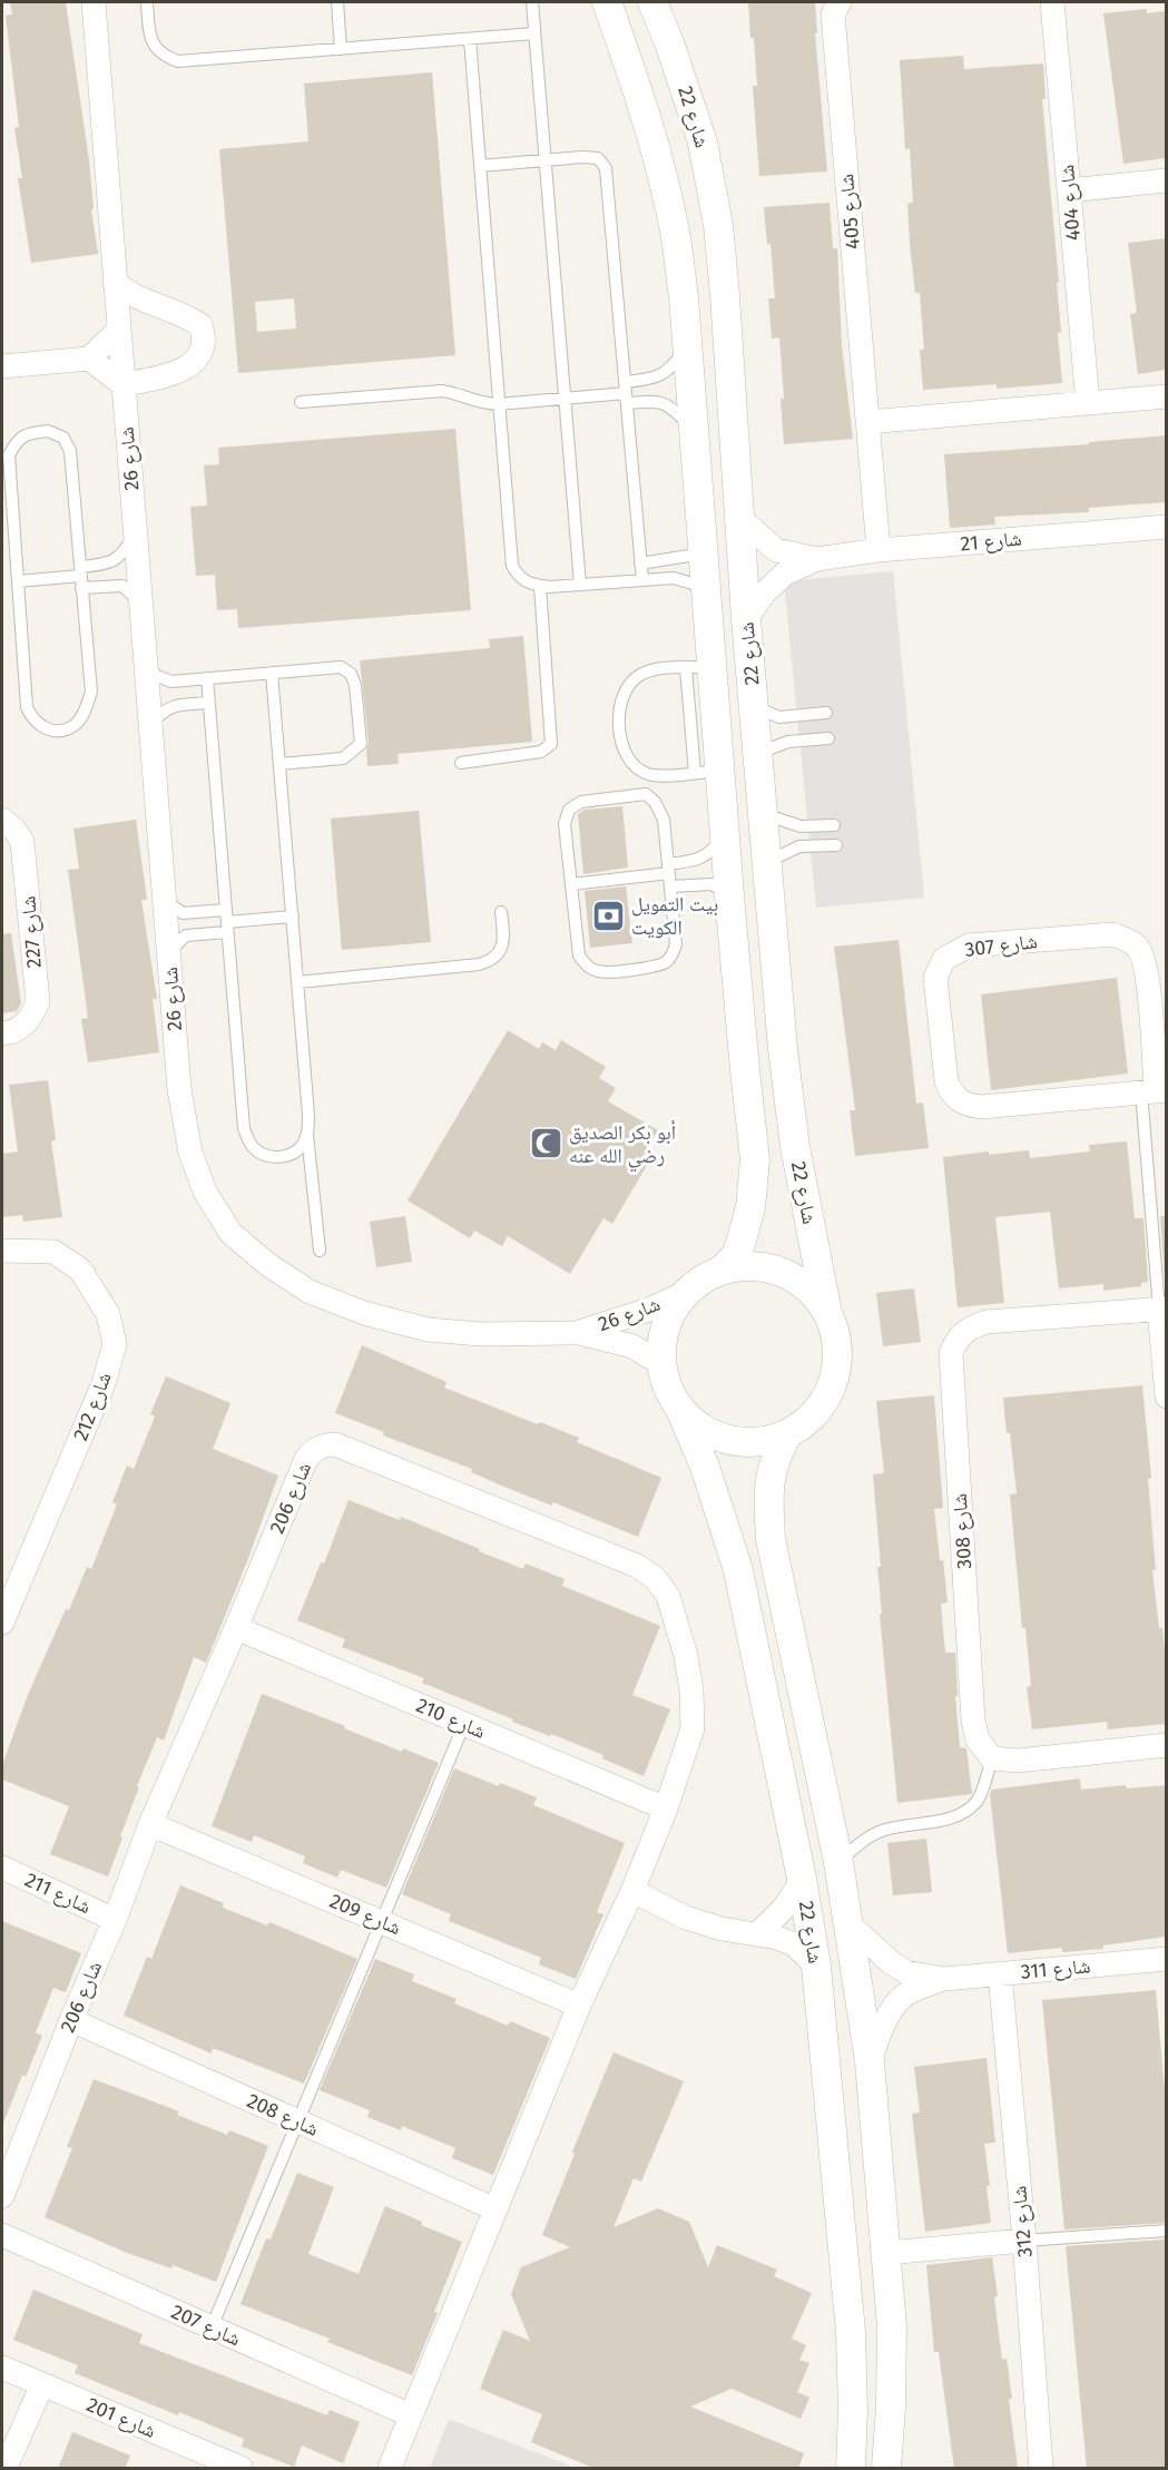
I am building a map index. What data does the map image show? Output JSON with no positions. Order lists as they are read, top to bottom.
{
  "streets": {
    "street": [
      "شارع 22",
      "شارع 404",
      "شارع 405",
      "شارع 26",
      "شارع 21",
      "شارع 227",
      "شارع 307",
      "شارع 212",
      "شارع 206",
      "شارع 308",
      "شارع 210",
      "شارع 211",
      "شارع 209",
      "شارع 311",
      "شارع 208",
      "شارع 312",
      "شارع 207",
      "شارع 201"
    ]
  },
  "crossings": [
    ["شارع 22", "شارع 26"],
    ["شارع 22", "شارع 21"],
    ["شارع 22", "شارع 311"],
    ["شارع 405", "شارع 21"],
    ["شارع 206", "شارع 210"],
    ["شارع 206", "شارع 211"],
    ["شارع 206", "شارع 209"],
    ["شارع 206", "شارع 208"],
    ["شارع 206", "شارع 207"],
    ["شارع 311", "شارع 312"]
  ],
  "places": {
    "bank": ["بيت التمويل الكويت"],
    "mosque": ["أبو بكر الصديق رضي الله عنه"]
  }
}
